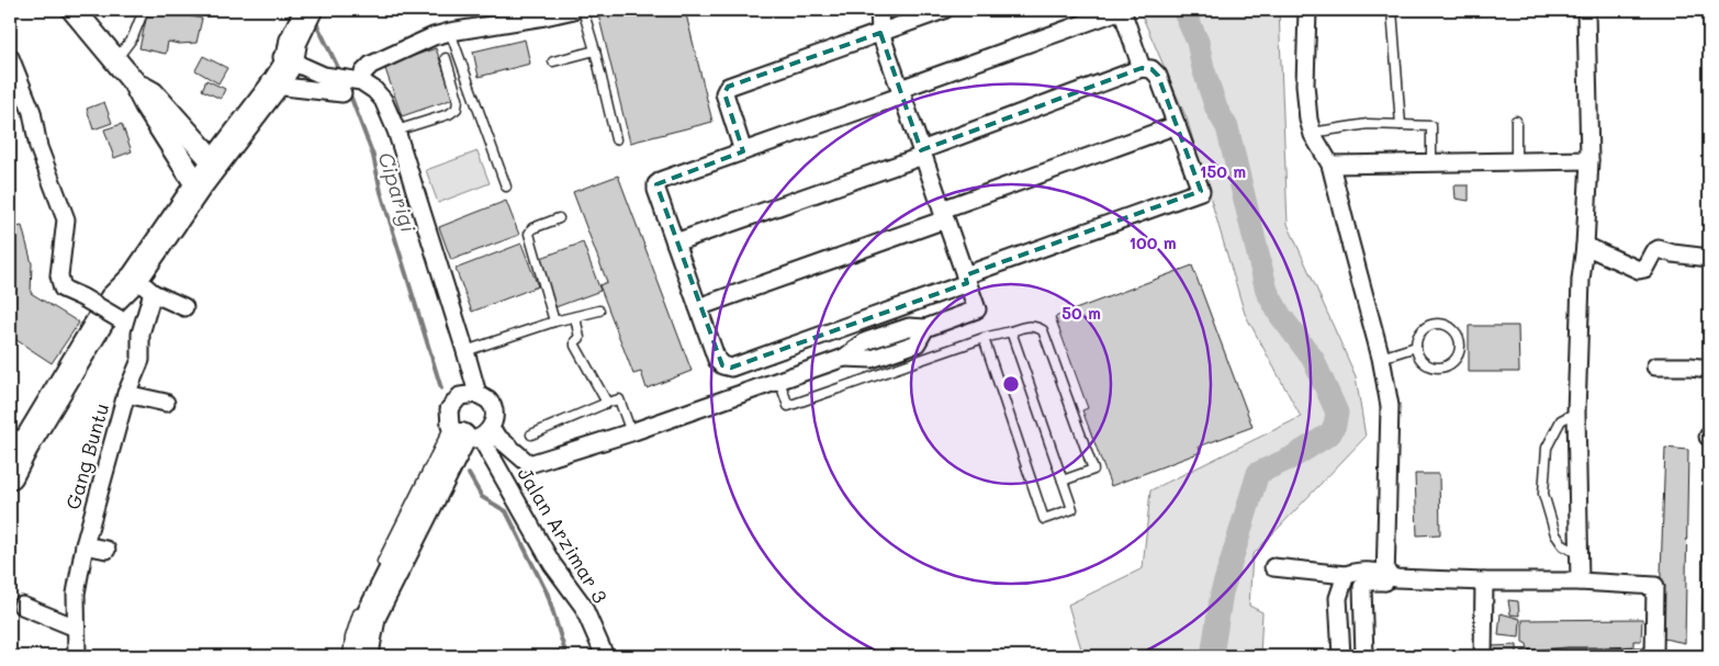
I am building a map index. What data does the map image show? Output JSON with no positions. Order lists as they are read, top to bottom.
{
  "streets": {
    "street": ["Gang Buntu", "Jalan Arzimar 3"]
  },
  "water": ["Ciparigi"],
  "rings": ["150 m", "100 m", "50 m"]
}
